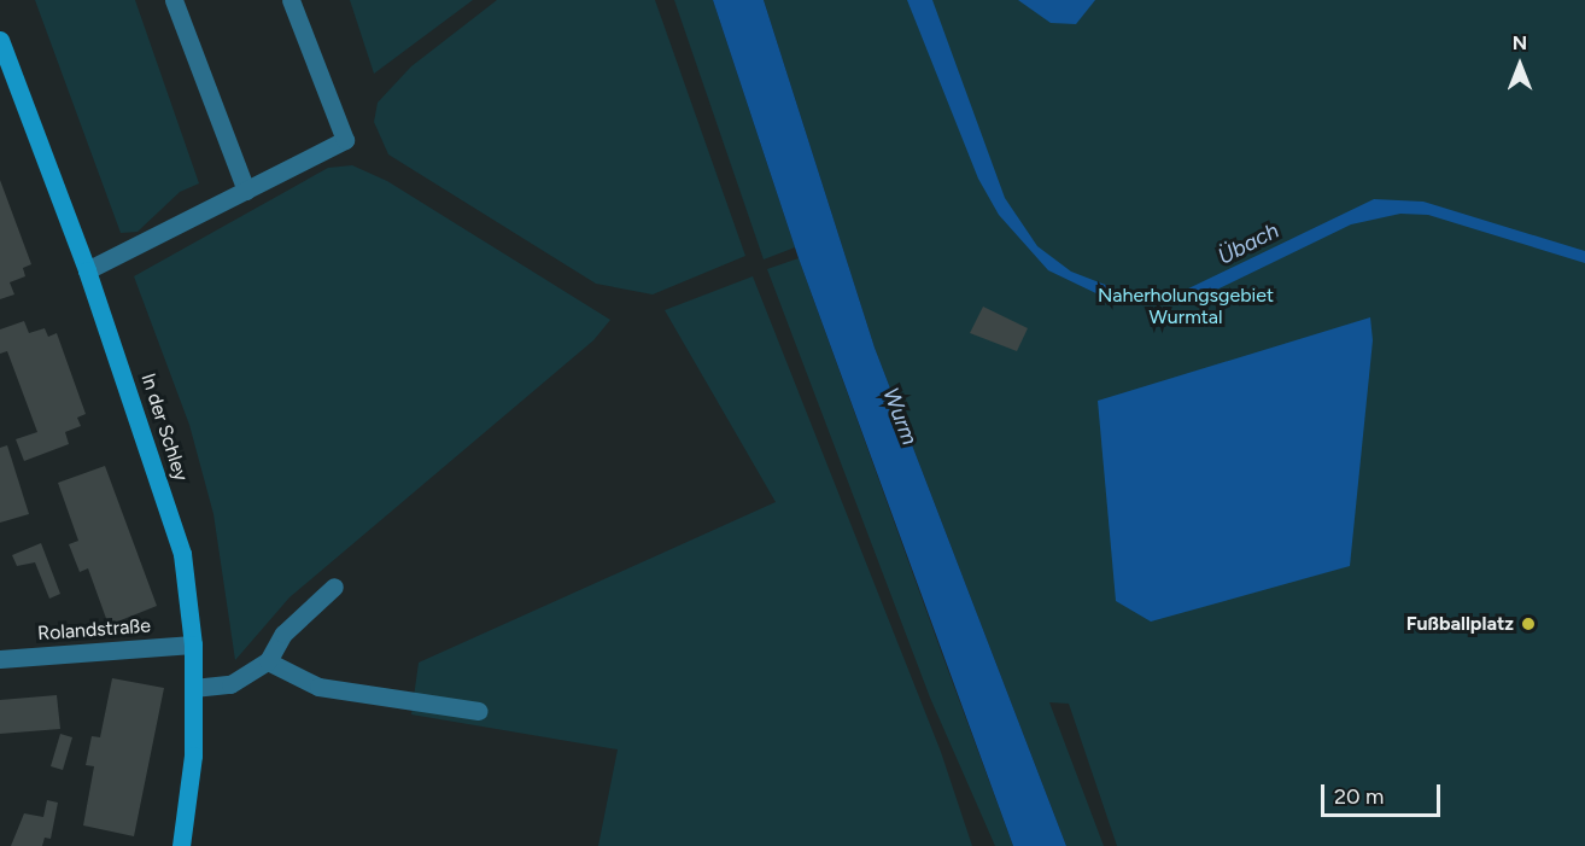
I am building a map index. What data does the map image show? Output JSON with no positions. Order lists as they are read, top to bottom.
{
  "streets": {
    "street": ["In der Schley", "Rolandstraße"]
  },
  "crossings": [
    ["In der Schley", "Rolandstraße"]
  ],
  "water": ["Übach", "Wurm"],
  "parks": ["Naherholungsgebiet Wurmtal"],
  "places": ["Fußballplatz"],
  "scale_bar": "20 m",
  "north": "top"
}
